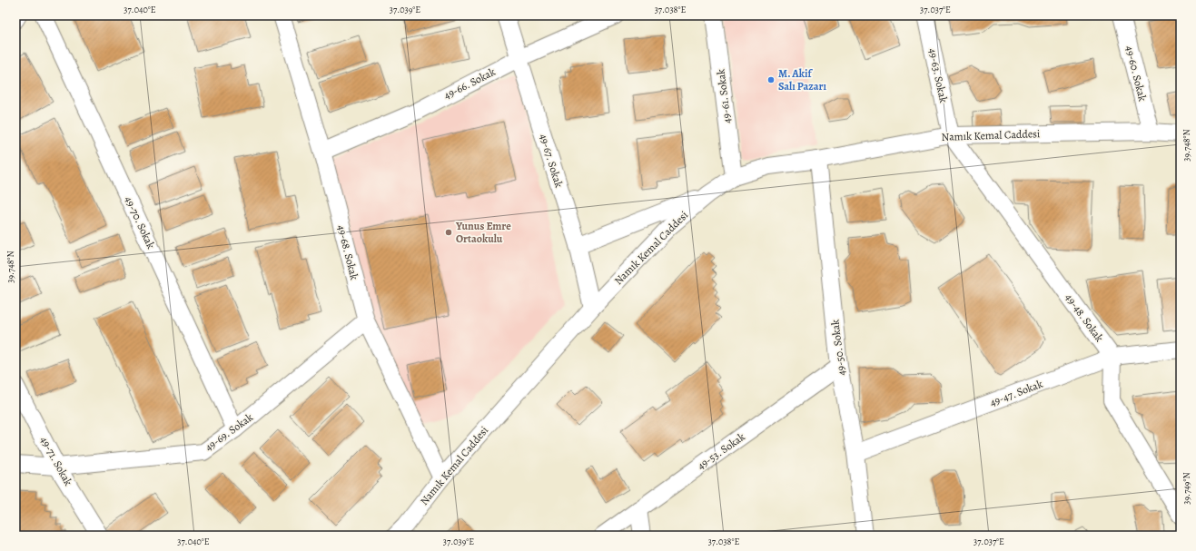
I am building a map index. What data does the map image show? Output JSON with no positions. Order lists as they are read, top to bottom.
{
  "streets": {
    "street": [
      "49-60. Sokak",
      "49-63. Sokak",
      "49-66. Sokak",
      "49-61. Sokak",
      "Namık Kemal Caddesi",
      "49-67. Sokak",
      "49-70. Sokak",
      "49-68. Sokak",
      "49-48. Sokak",
      "49-50. Sokak",
      "49-47. Sokak",
      "49-69. Sokak",
      "49-53. Sokak",
      "49-71. Sokak"
    ]
  },
  "crossings": [
    ["49-60. Sokak", "Namık Kemal Caddesi"],
    ["49-63. Sokak", "Namık Kemal Caddesi"],
    ["49-63. Sokak", "49-48. Sokak"],
    ["49-66. Sokak", "49-67. Sokak"],
    ["49-66. Sokak", "49-68. Sokak"],
    ["49-61. Sokak", "Namık Kemal Caddesi"],
    ["Namık Kemal Caddesi", "49-67. Sokak"],
    ["Namık Kemal Caddesi", "49-68. Sokak"],
    ["Namık Kemal Caddesi", "49-48. Sokak"],
    ["Namık Kemal Caddesi", "49-50. Sokak"],
    ["49-70. Sokak", "49-69. Sokak"],
    ["49-68. Sokak", "49-69. Sokak"],
    ["49-48. Sokak", "49-47. Sokak"],
    ["49-50. Sokak", "49-47. Sokak"],
    ["49-50. Sokak", "49-53. Sokak"],
    ["49-69. Sokak", "49-71. Sokak"]
  ],
  "places": ["M. Akif Salı Pazarı", "Yunus Emre Ortaokulu"],
  "coordinates": [
    "37.040°E",
    "37.039°E",
    "37.038°E",
    "37.037°E",
    "39.748°N",
    "39.749°N"
  ]
}
